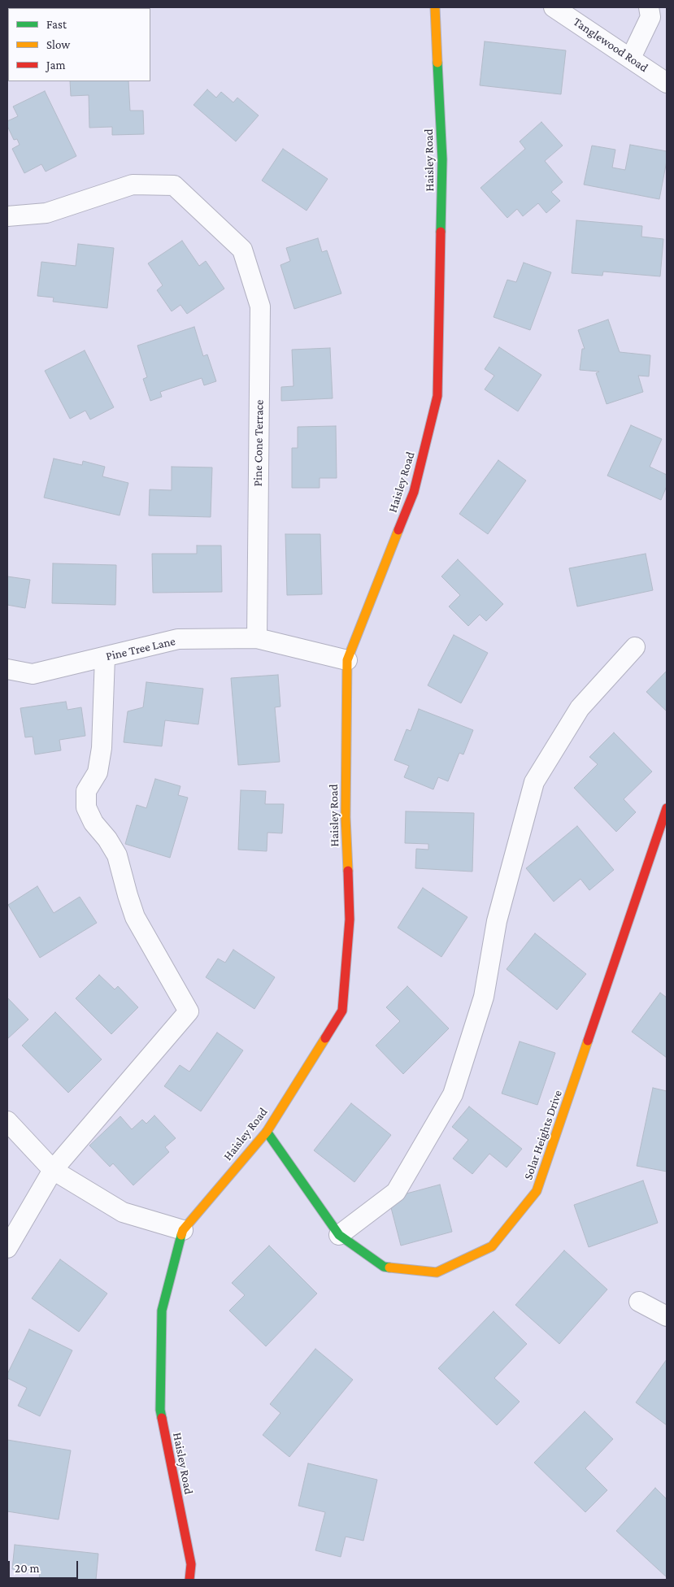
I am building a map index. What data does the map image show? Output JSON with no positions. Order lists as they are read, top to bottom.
{
  "streets": {
    "street": [
      "Tanglewood Road",
      "Haisley Road",
      "Pine Cone Terrace",
      "Pine Tree Lane",
      "Solar Heights Drive"
    ]
  },
  "crossings": [
    ["Haisley Road", "Pine Tree Lane"],
    ["Haisley Road", "Solar Heights Drive"],
    ["Pine Cone Terrace", "Pine Tree Lane"]
  ],
  "legend": ["Fast", "Slow", "Jam"],
  "scale_bar": "20 m"
}
